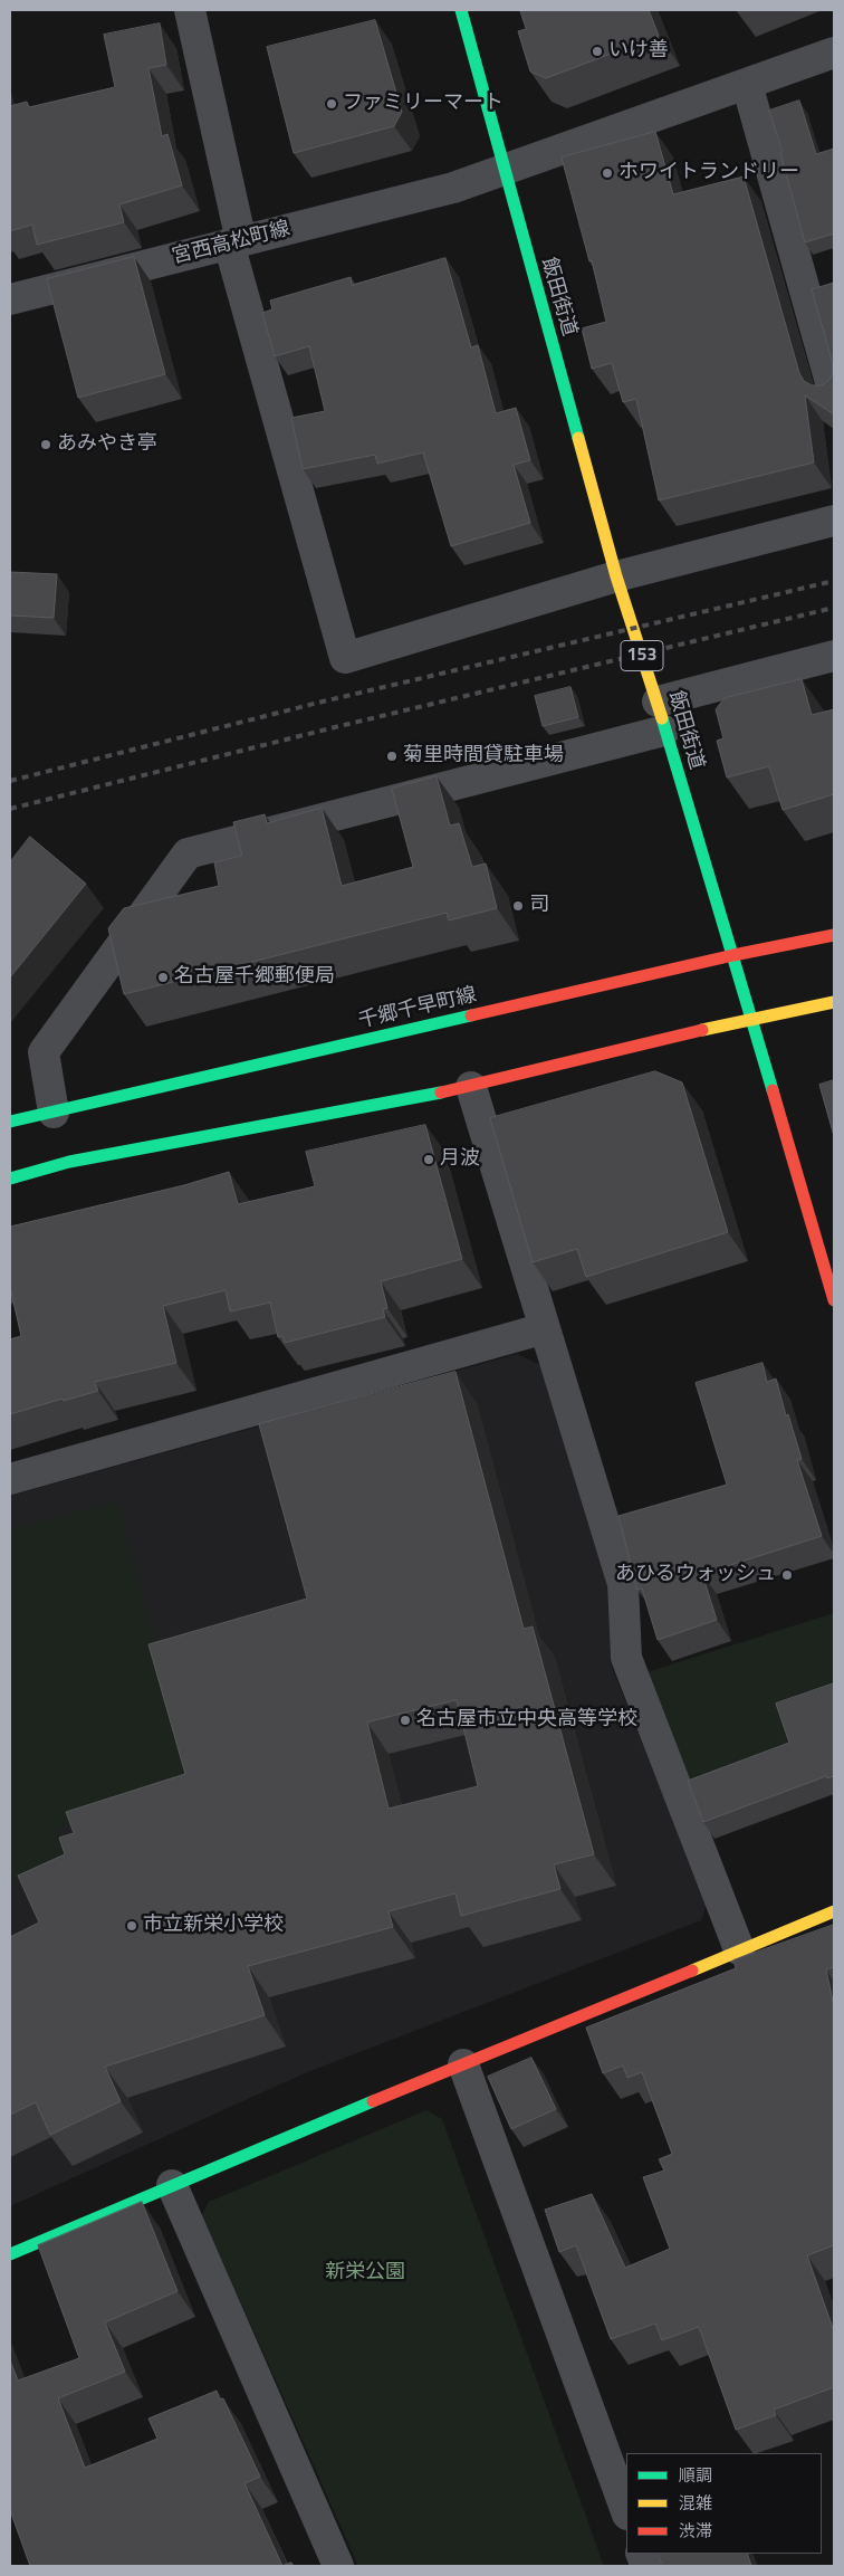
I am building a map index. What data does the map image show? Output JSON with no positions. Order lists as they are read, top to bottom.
{
  "streets": {
    "main road": ["飯田街道", "153", "千郷千早町線"],
    "street": ["宮西高松町線"]
  },
  "crossings": [
    ["宮西高松町線", "飯田街道"],
    ["飯田街道", "千郷千早町線"]
  ],
  "parks": ["新栄公園"],
  "places": [
    "いけ善",
    "ファミリーマート",
    "ホワイトランドリー",
    "あみやき亭",
    "菊里時間貸駐車場",
    "司",
    "名古屋千郷郵便局",
    "月波",
    "あひるウォッシュ",
    "名古屋市立中央高等学校",
    "市立新栄小学校"
  ],
  "legend": ["順調", "混雑", "渋滞"]
}
